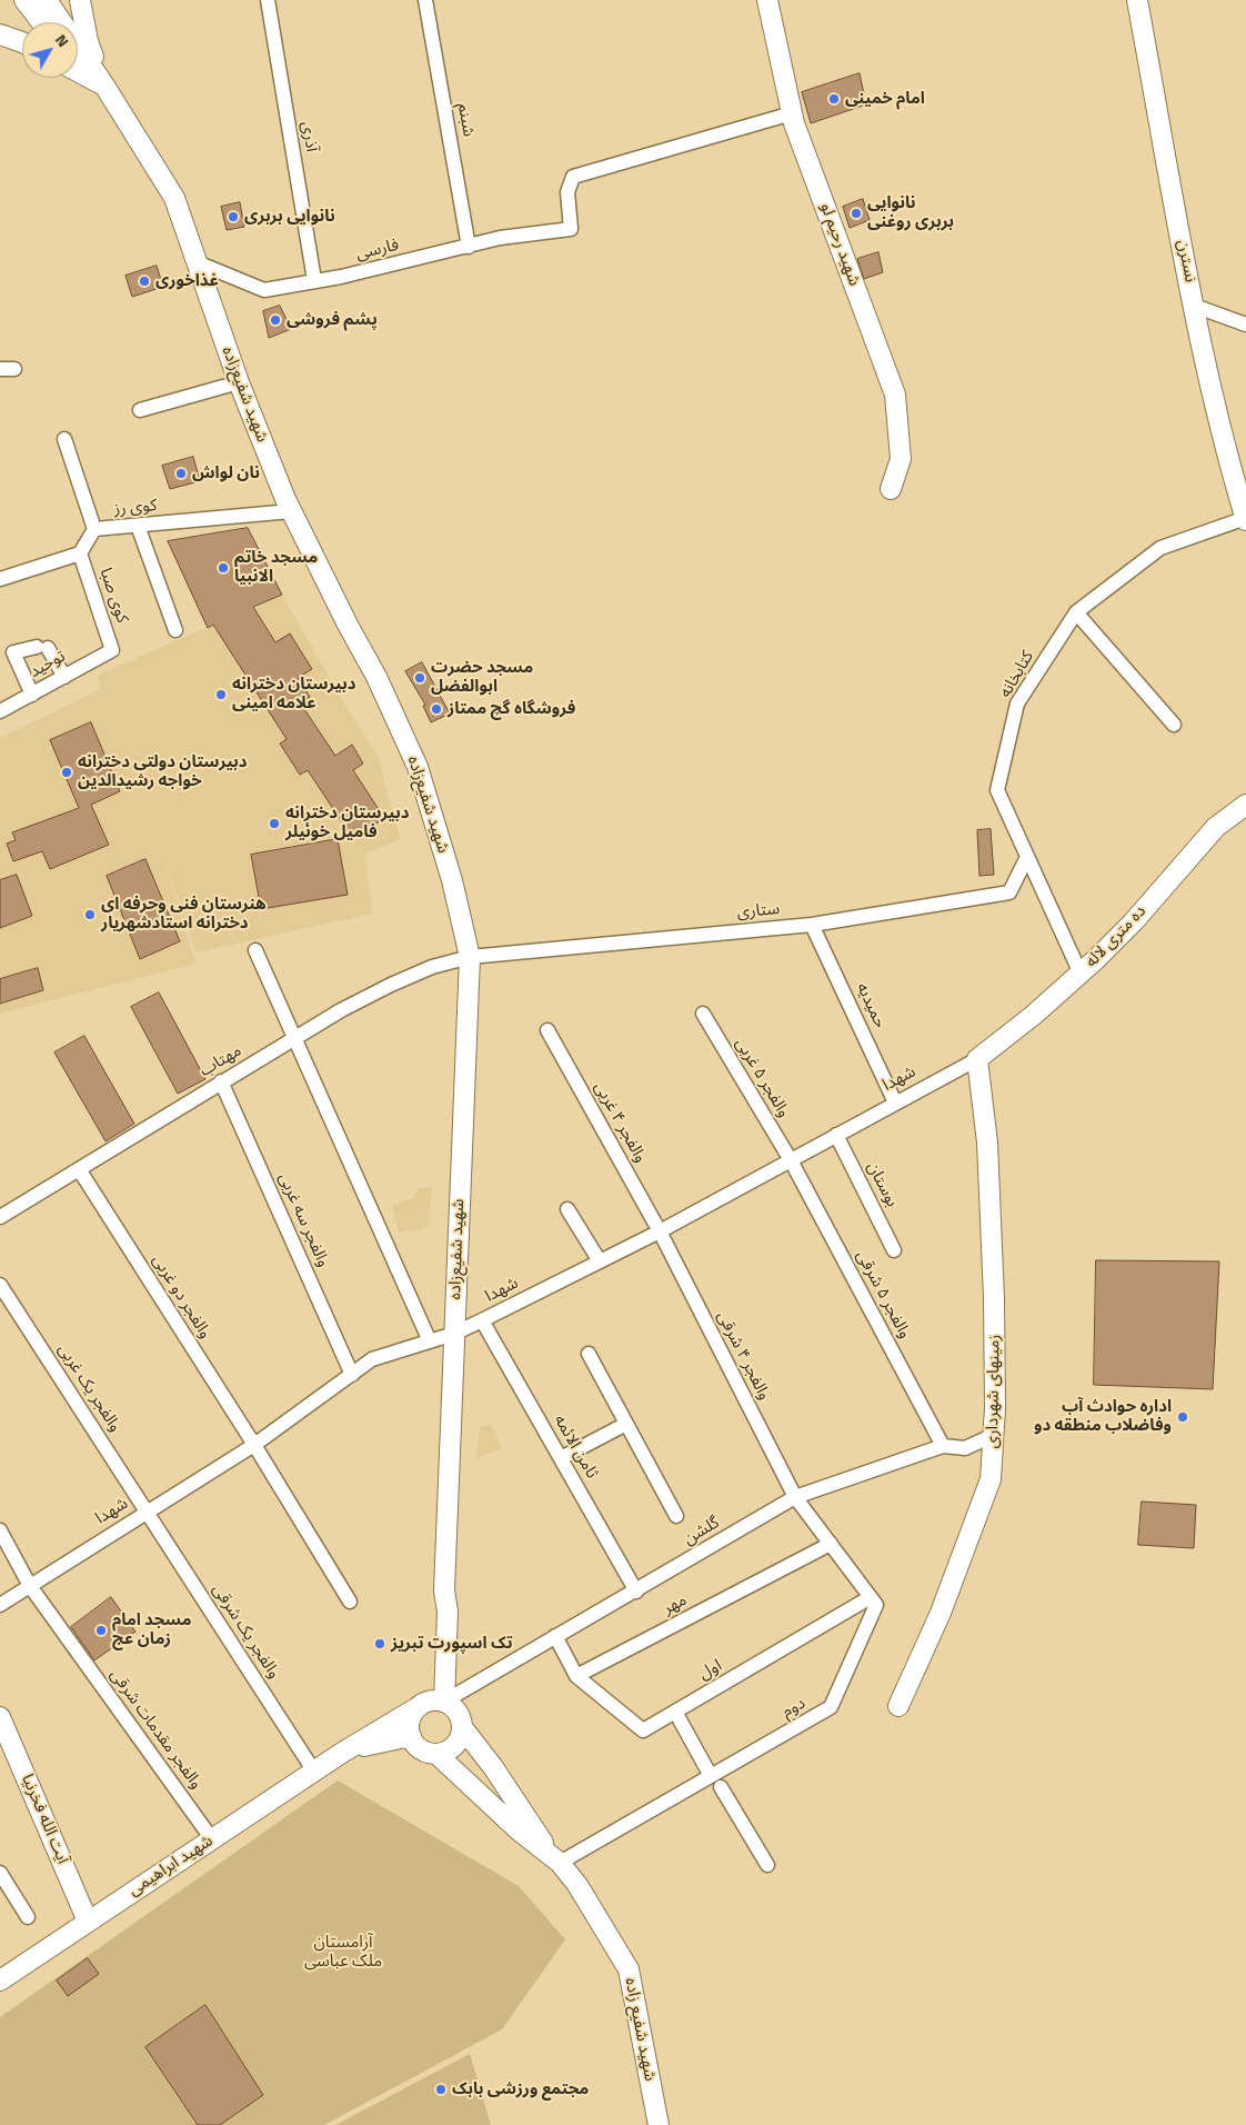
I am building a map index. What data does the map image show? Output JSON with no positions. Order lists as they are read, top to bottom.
{
  "streets": {
    "street": [
      "شبنم",
      "آذری",
      "شهید رحیم لو",
      "فارسی",
      "نسترن",
      "شهید شفیع‌زاده",
      "کوی رز",
      "کوی صبا",
      "توحید",
      "کتابخانه",
      "ستاری",
      "ده متری لاله",
      "حمیدیه",
      "مهتاب",
      "والفجر ۵ غربی",
      "شهدا",
      "والفجر ۴ غربی",
      "بوستان",
      "والفجر سه غربی",
      "والفجر ۵ شرقی",
      "والفجر دو غربی",
      "والفجر ۴ شرقی",
      "والفجر یک غربی",
      "زمینهای شهرداری",
      "ثامن الائمه",
      "گلشن",
      "مهر",
      "والفجر یک شرقی",
      "اول",
      "دوم",
      "والفجر مقدمات شرقی",
      "آیت الله فخرنیا",
      "شهید ابراهیمی",
      "شهید شفیع زاده"
    ]
  },
  "crossings": [
    ["شبنم", "فارسی"],
    ["آذری", "فارسی"],
    ["شهید رحیم لو", "فارسی"],
    ["فارسی", "شهید شفیع‌زاده"],
    ["نسترن", "کتابخانه"],
    ["شهید شفیع‌زاده", "کوی رز"],
    ["شهید شفیع‌زاده", "ستاری"],
    ["شهید شفیع‌زاده", "مهتاب"],
    ["شهید شفیع‌زاده", "شهدا"],
    ["شهید شفیع‌زاده", "گلشن"],
    ["شهید شفیع‌زاده", "شهید ابراهیمی"],
    ["شهید شفیع‌زاده", "شهید شفیع زاده"],
    ["کوی رز", "کوی صبا"],
    ["کوی صبا", "توحید"],
    ["کتابخانه", "ستاری"],
    ["کتابخانه", "ده متری لاله"],
    ["ستاری", "حمیدیه"],
    ["ستاری", "مهتاب"],
    ["ده متری لاله", "شهدا"],
    ["ده متری لاله", "زمینهای شهرداری"],
    ["حمیدیه", "شهدا"],
    ["مهتاب", "والفجر سه غربی"],
    ["مهتاب", "والفجر دو غربی"],
    ["والفجر ۵ غربی", "شهدا"],
    ["والفجر ۵ غربی", "والفجر ۵ شرقی"],
    ["شهدا", "والفجر ۴ غربی"],
    ["شهدا", "بوستان"],
    ["شهدا", "والفجر سه غربی"],
    ["شهدا", "والفجر ۵ شرقی"],
    ["شهدا", "والفجر دو غربی"],
    ["شهدا", "والفجر ۴ شرقی"],
    ["شهدا", "والفجر یک غربی"],
    ["شهدا", "زمینهای شهرداری"],
    ["شهدا", "ثامن الائمه"],
    ["شهدا", "والفجر یک شرقی"],
    ["شهدا", "والفجر مقدمات شرقی"],
    ["والفجر ۴ غربی", "والفجر ۴ شرقی"],
    ["والفجر ۵ شرقی", "گلشن"],
    ["والفجر ۴ شرقی", "گلشن"],
    ["والفجر یک غربی", "والفجر یک شرقی"],
    ["زمینهای شهرداری", "گلشن"],
    ["ثامن الائمه", "گلشن"],
    ["گلشن", "شهید ابراهیمی"],
    ["گلشن", "شهید شفیع زاده"],
    ["مهر", "اول"],
    ["والفجر یک شرقی", "شهید ابراهیمی"],
    ["اول", "دوم"],
    ["دوم", "شهید شفیع زاده"],
    ["والفجر مقدمات شرقی", "شهید ابراهیمی"],
    ["آیت الله فخرنیا", "شهید ابراهیمی"],
    ["شهید ابراهیمی", "شهید شفیع زاده"]
  ],
  "parks": ["آرامستان ملک عباسی"],
  "places": [
    "امام خمینی",
    "نانوایی بربری روغنی",
    "نانوایی بربری",
    "غذاخوری",
    "پشم فروشی",
    "نان لواش",
    "مسجد خاتم الانبیا",
    "مسجد حضرت ابوالفضل",
    "دبیرستان دخترانه علامه امینی",
    "فروشگاه گچ ممتاز",
    "دبیرستان دولتی دخترانه خواجه رشیدالدین",
    "دبیرستان دخترانه فامیل خوئیلر",
    "هنرستان فنی وحرفه ای دخترانه استادشهریار",
    "اداره حوادث آب وفاضلاب منطقه دو",
    "مسجد امام زمان عج",
    "تک اسپورت تبریز",
    "مجتمع ورزشی بابک"
  ],
  "north": "top right"
}
